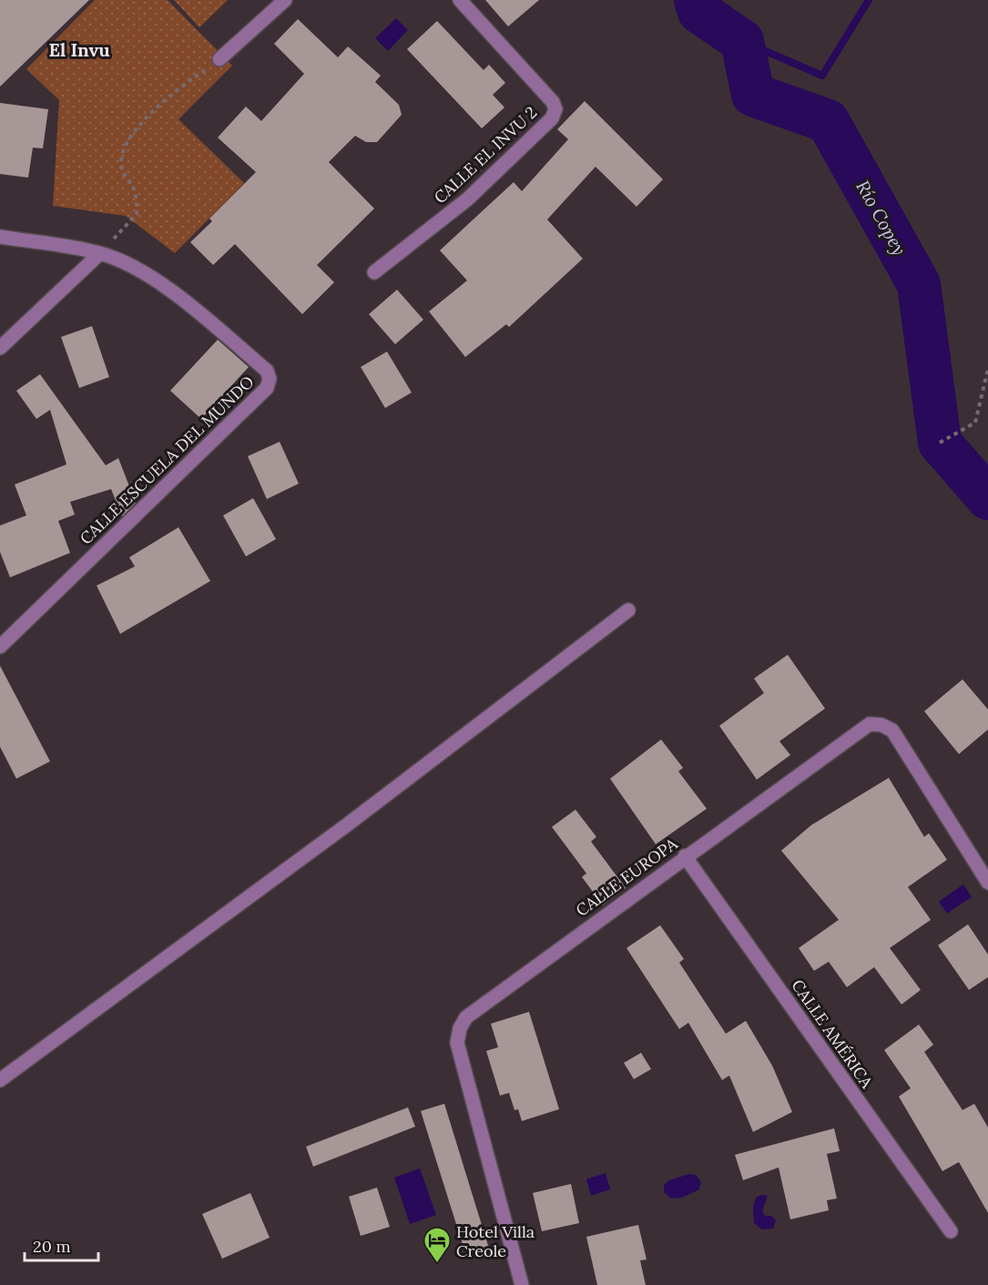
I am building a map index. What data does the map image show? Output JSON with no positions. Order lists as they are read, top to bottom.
{
  "streets": {
    "street": [
      "CALLE EL INVU 2",
      "CALLE ESCUELA DEL MUNDO",
      "CALLE EUROPA",
      "CALLE AMÉRICA"
    ]
  },
  "crossings": [
    ["CALLE EUROPA", "CALLE AMÉRICA"]
  ],
  "districts": ["El Invu"],
  "water": ["Río Copey"],
  "places": {
    "hotel": ["Hotel Villa Creole"]
  },
  "scale_bar": "20 m"
}
